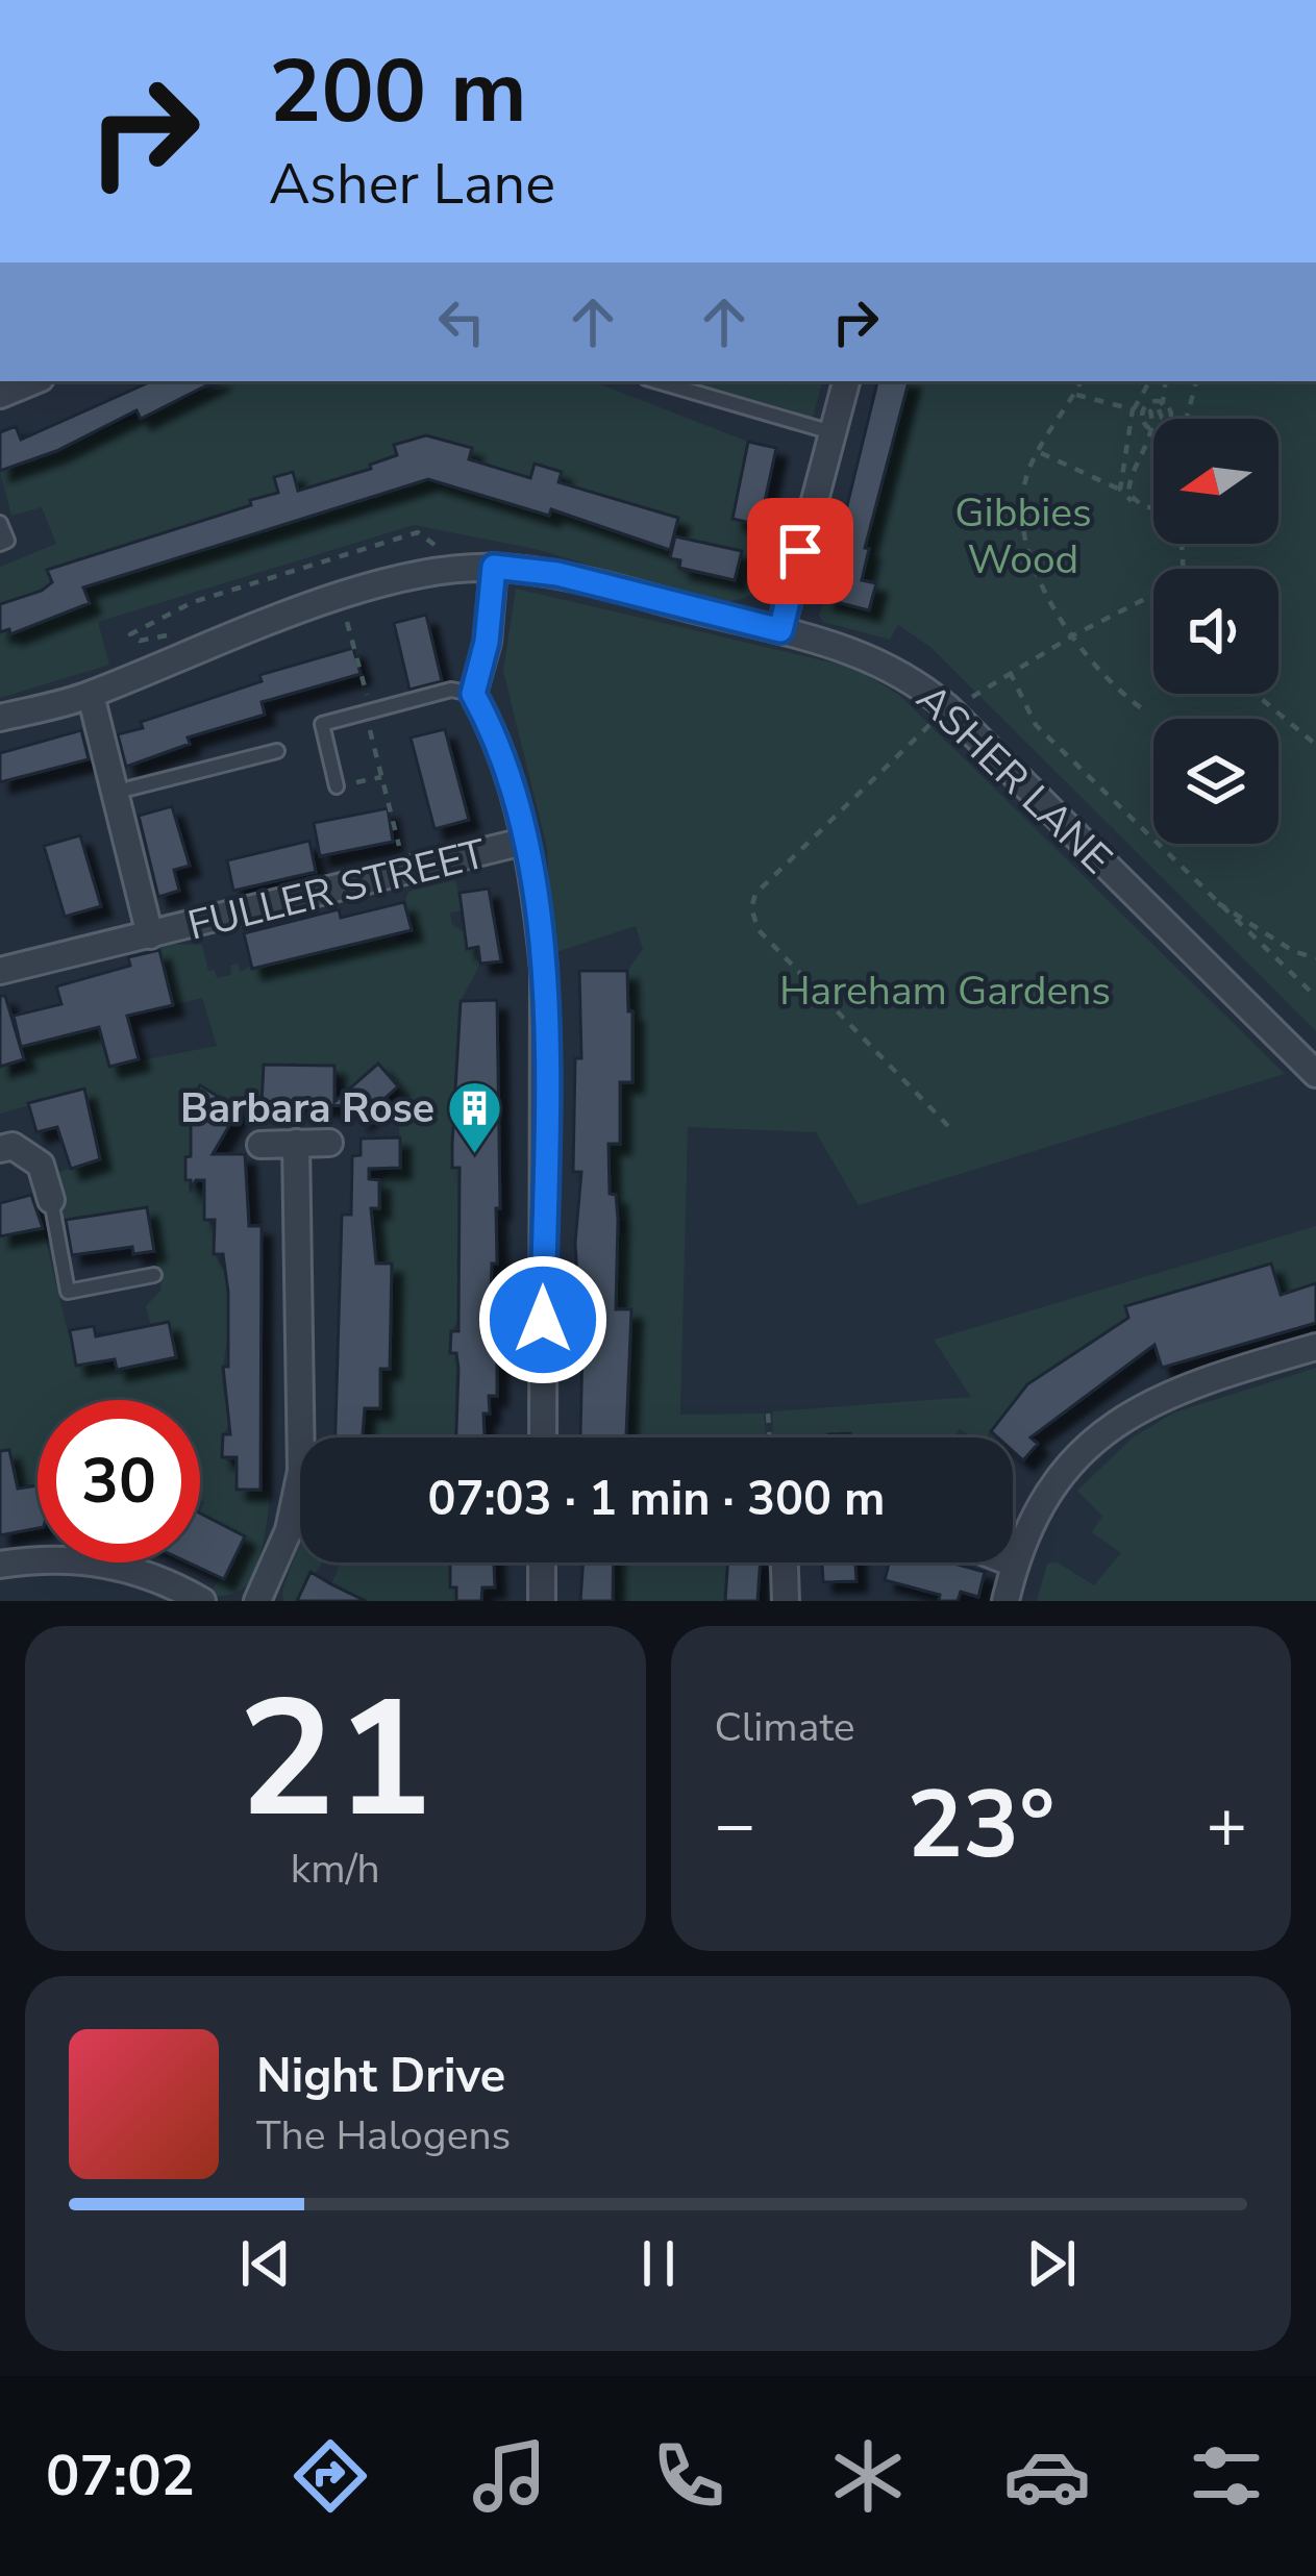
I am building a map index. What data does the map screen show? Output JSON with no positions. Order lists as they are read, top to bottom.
{
  "streets": {
    "street": ["ASHER LANE", "FULLER STREET"]
  },
  "parks": ["Gibbies Wood", "Hareham Gardens"],
  "places": {
    "building": ["Barbara Rose"]
  },
  "north": "left",
  "page": {
    "turn": ["200 m", "Asher Lane"],
    "limit": "30",
    "trip": "07:03 · 1 min · 300 m",
    "tile": [
      ["21", "km/h"],
      "Climate"
    ],
    "heat": ["−", "23°", "+"],
    "song": ["Night Drive", "The Halogens"],
    "tabs": "07:02"
  }
}
